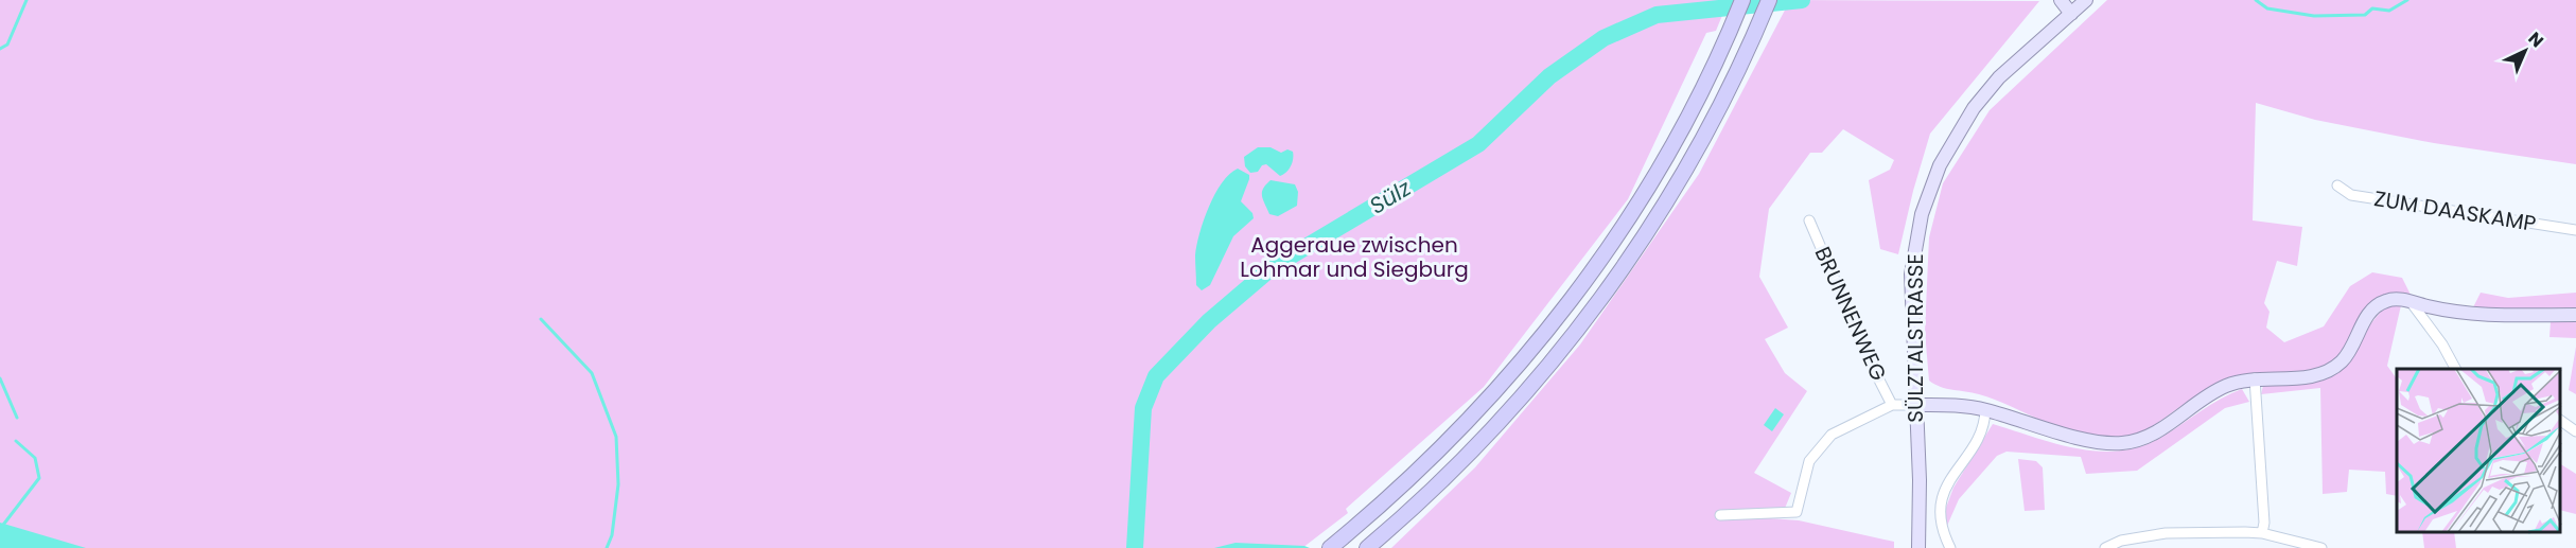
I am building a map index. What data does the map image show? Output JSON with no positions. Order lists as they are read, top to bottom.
{
  "streets": {
    "main road": ["SÜLZTALSTRASSE"],
    "street": ["ZUM DAASKAMP", "BRUNNENWEG"]
  },
  "water": ["Sülz"],
  "parks": ["Aggeraue zwischen Lohmar und Siegburg"],
  "north": "top right"
}
